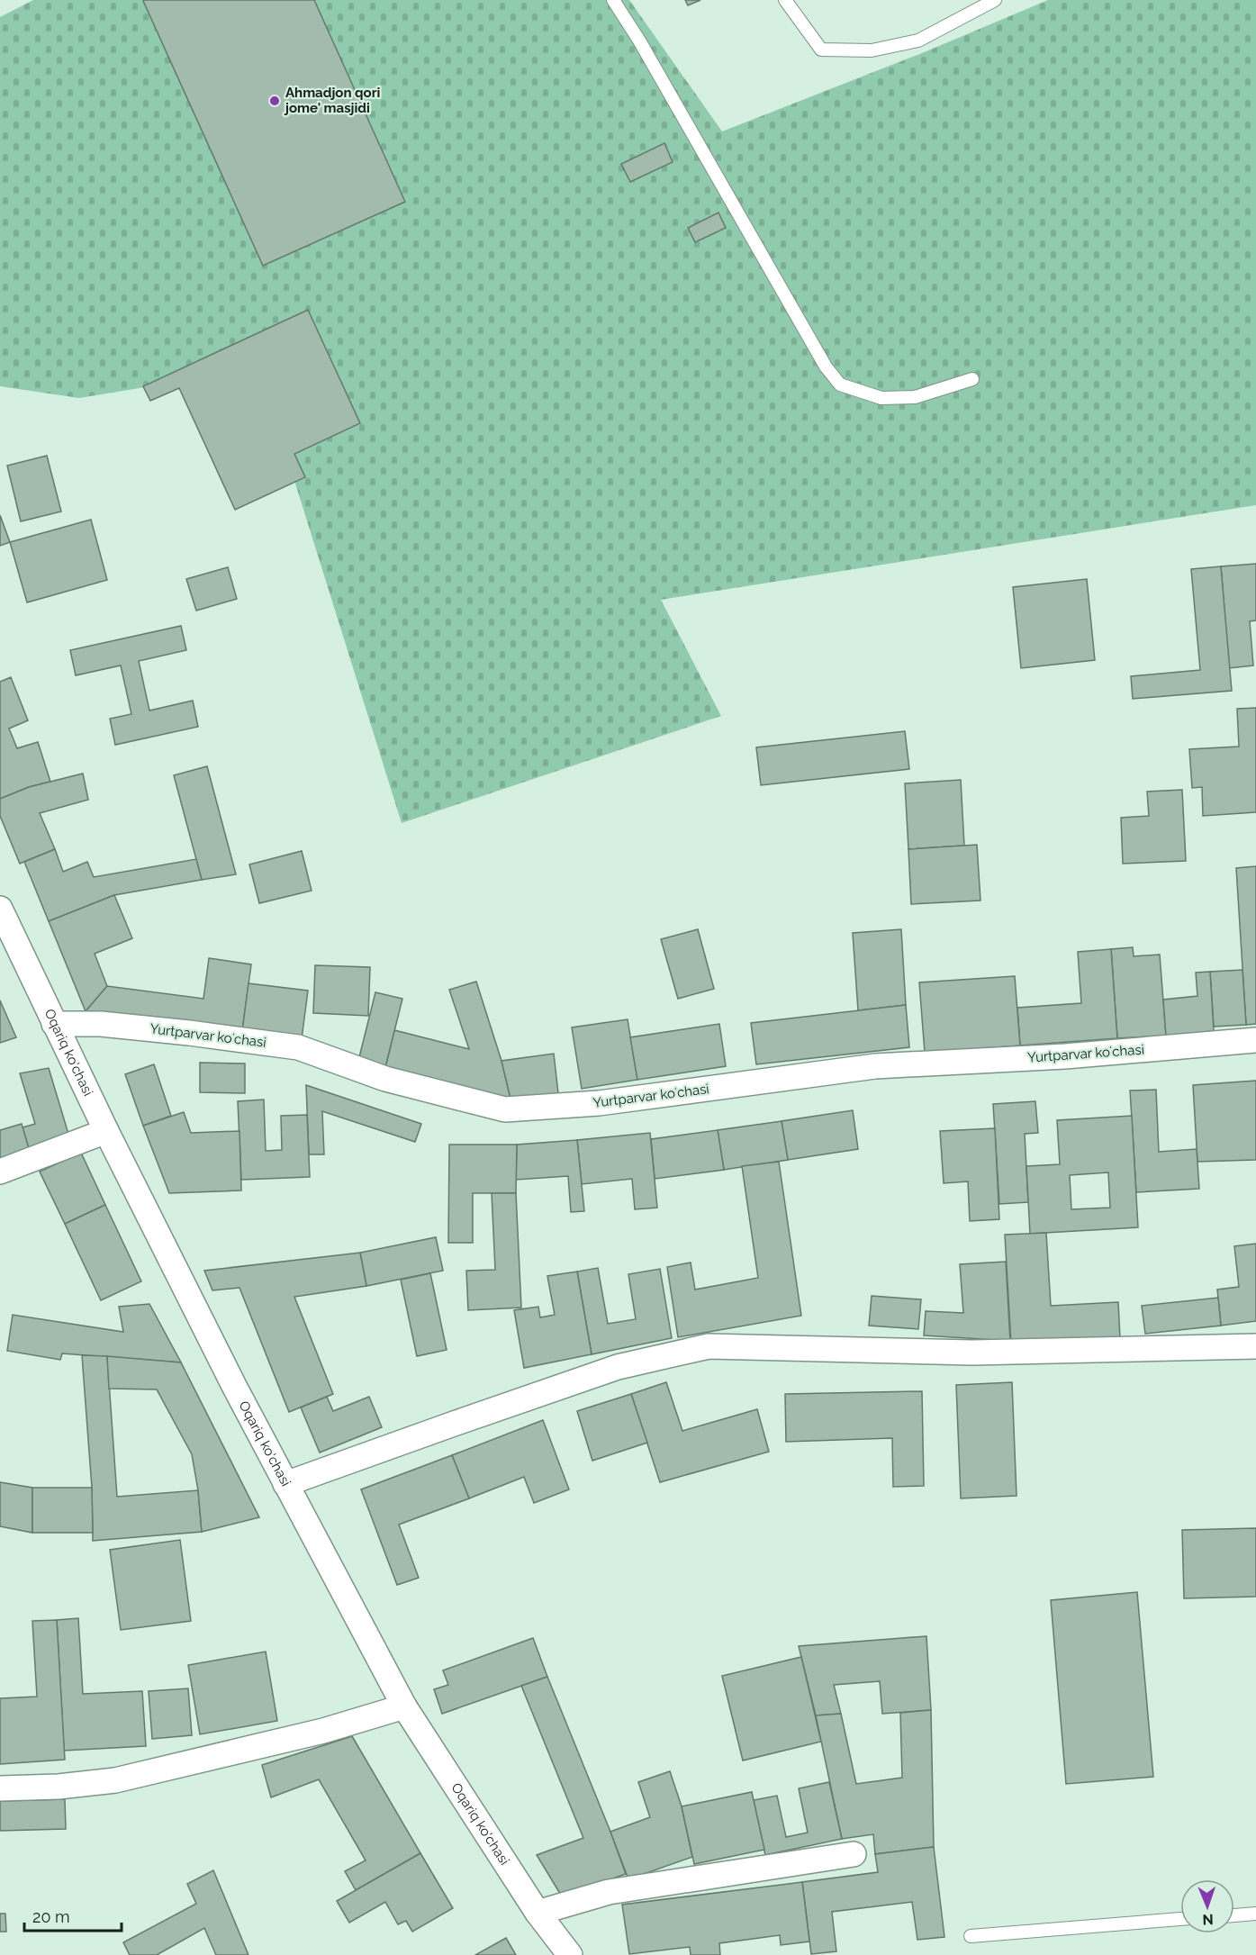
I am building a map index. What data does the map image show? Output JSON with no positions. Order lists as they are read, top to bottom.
{
  "streets": {
    "street": ["Yurtparvar koʻchasi", "Oqariq ko'chasi"]
  },
  "crossings": [
    ["Yurtparvar koʻchasi", "Oqariq ko'chasi"]
  ],
  "places": ["Ahmadjon qori jome' masjidi"],
  "scale_bar": "20 m",
  "north": "bottom"
}
